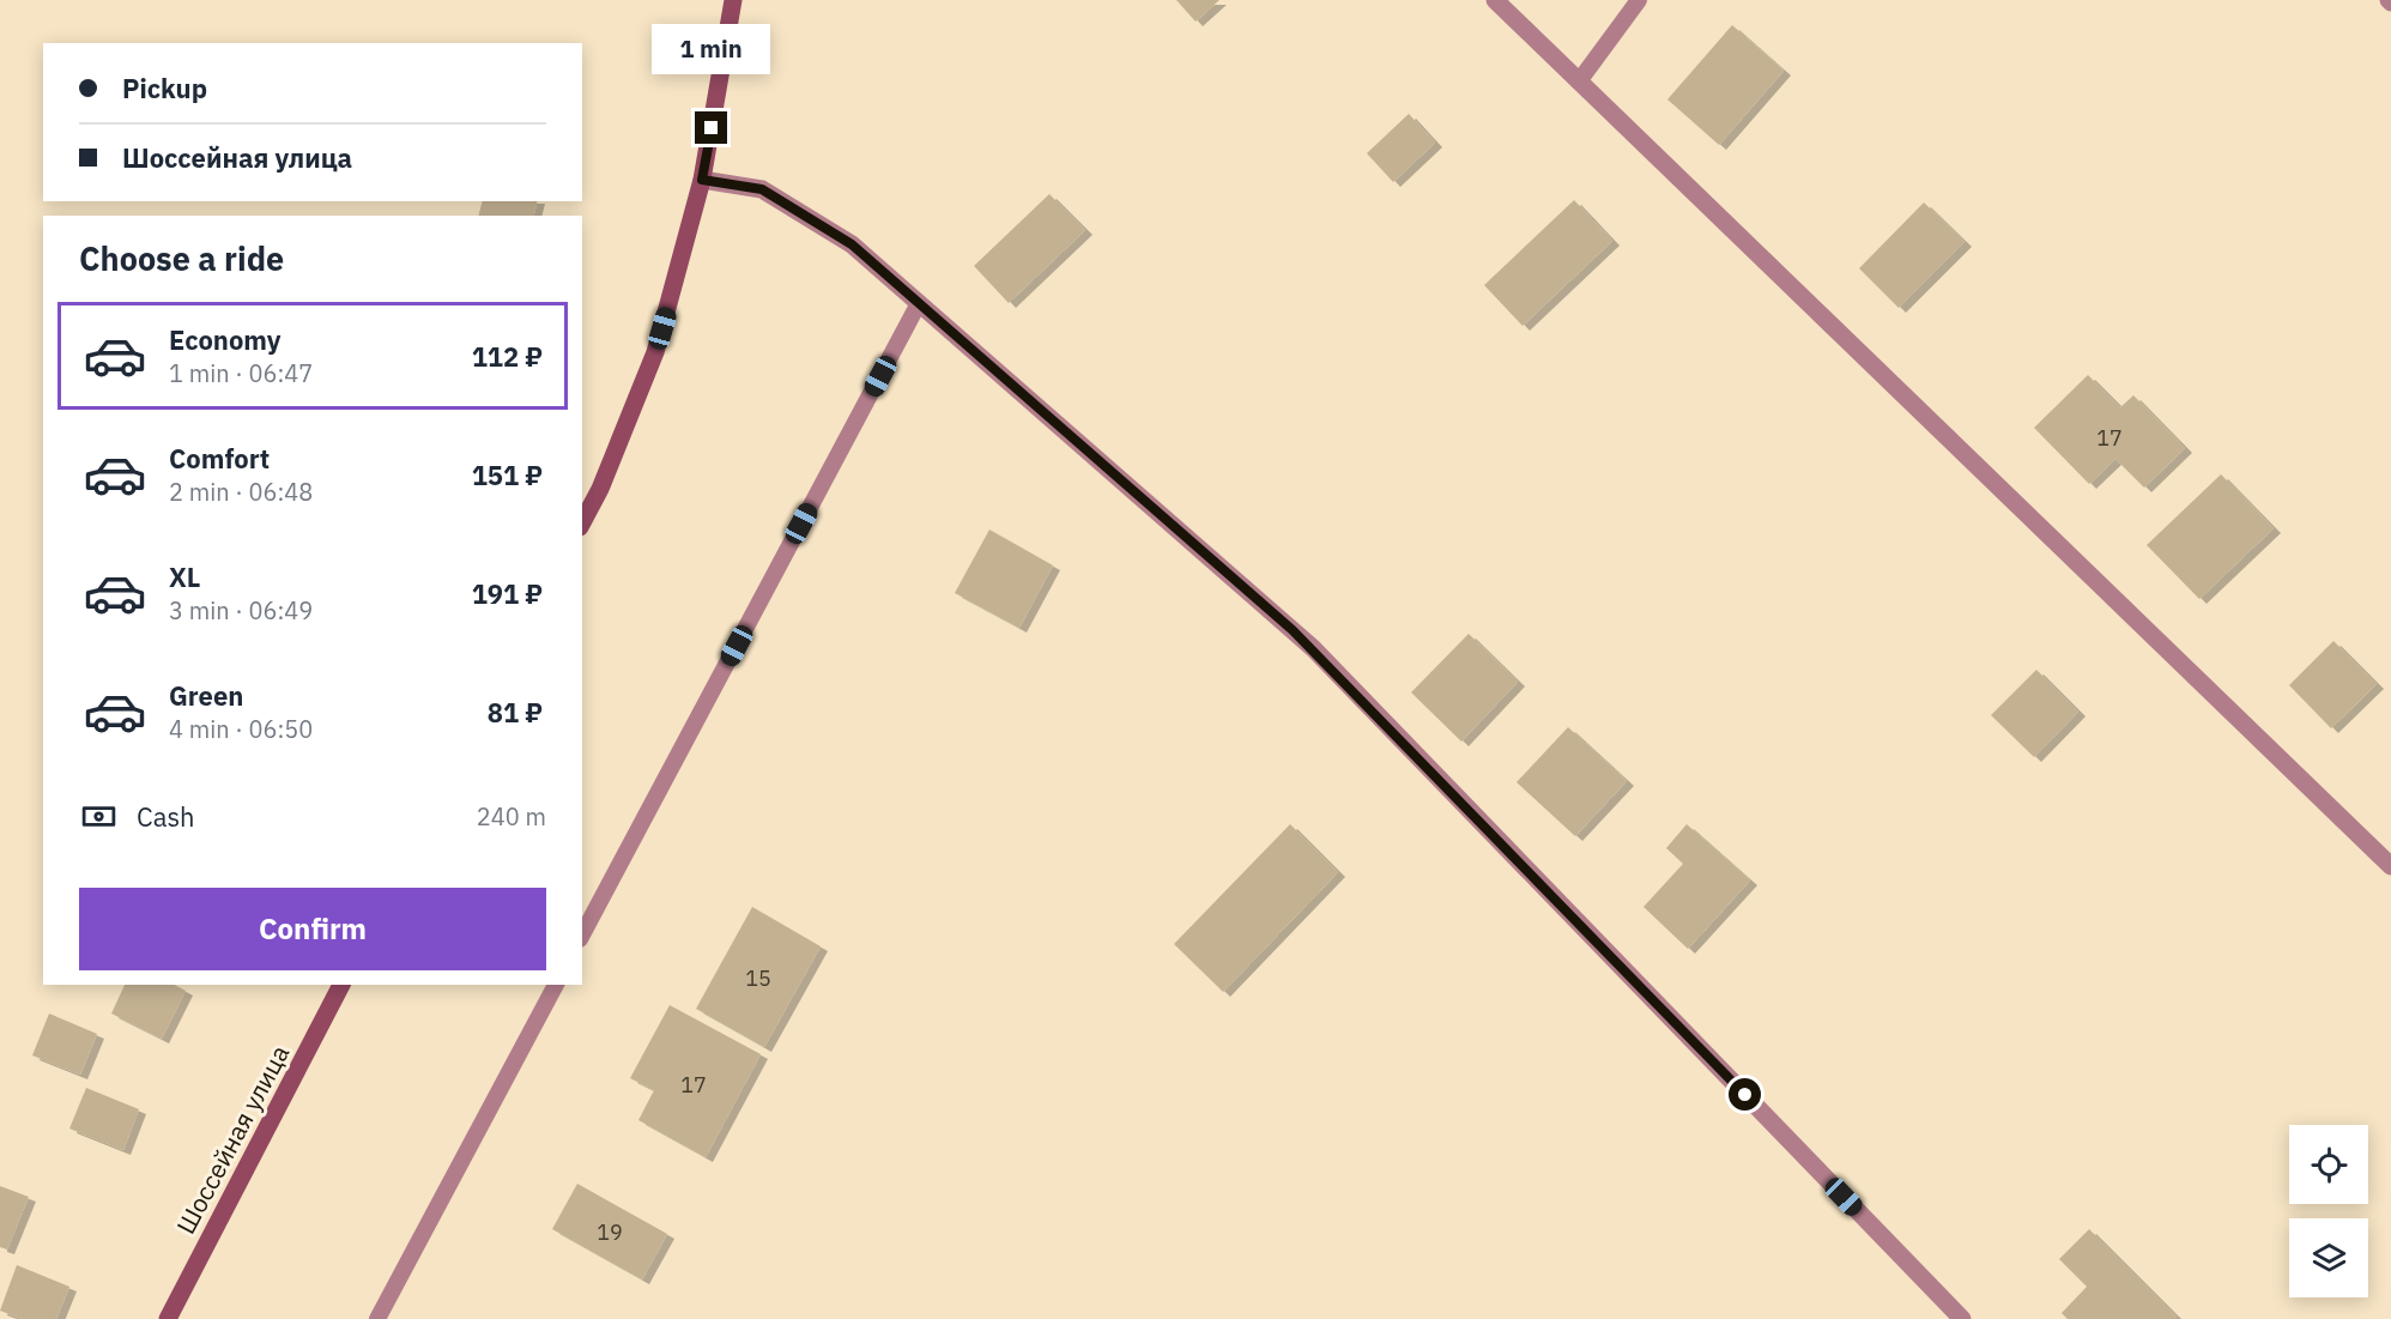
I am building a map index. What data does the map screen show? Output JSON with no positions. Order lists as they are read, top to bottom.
{
  "streets": {
    "main road": ["Шоссейная улица"]
  },
  "house_numbers": [
    "17",
    "15",
    "17",
    "19"
  ],
  "page": {
    "bubble": "1 min",
    "banner": ["Pickup", "Шоссейная улица"],
    "heading": "Choose a ride",
    "list": [
      {
        "name": "Economy",
        "note": "1 min · 06:47",
        "value": "112 ₽"
      },
      {
        "name": "Comfort",
        "note": "2 min · 06:48",
        "value": "151 ₽"
      },
      {
        "name": "XL",
        "note": "3 min · 06:49",
        "value": "191 ₽"
      },
      {
        "name": "Green",
        "note": "4 min · 06:50",
        "value": "81 ₽"
      }
    ],
    "pay": ["Cash", "240 m"],
    "buttons": "Confirm"
  }
}
